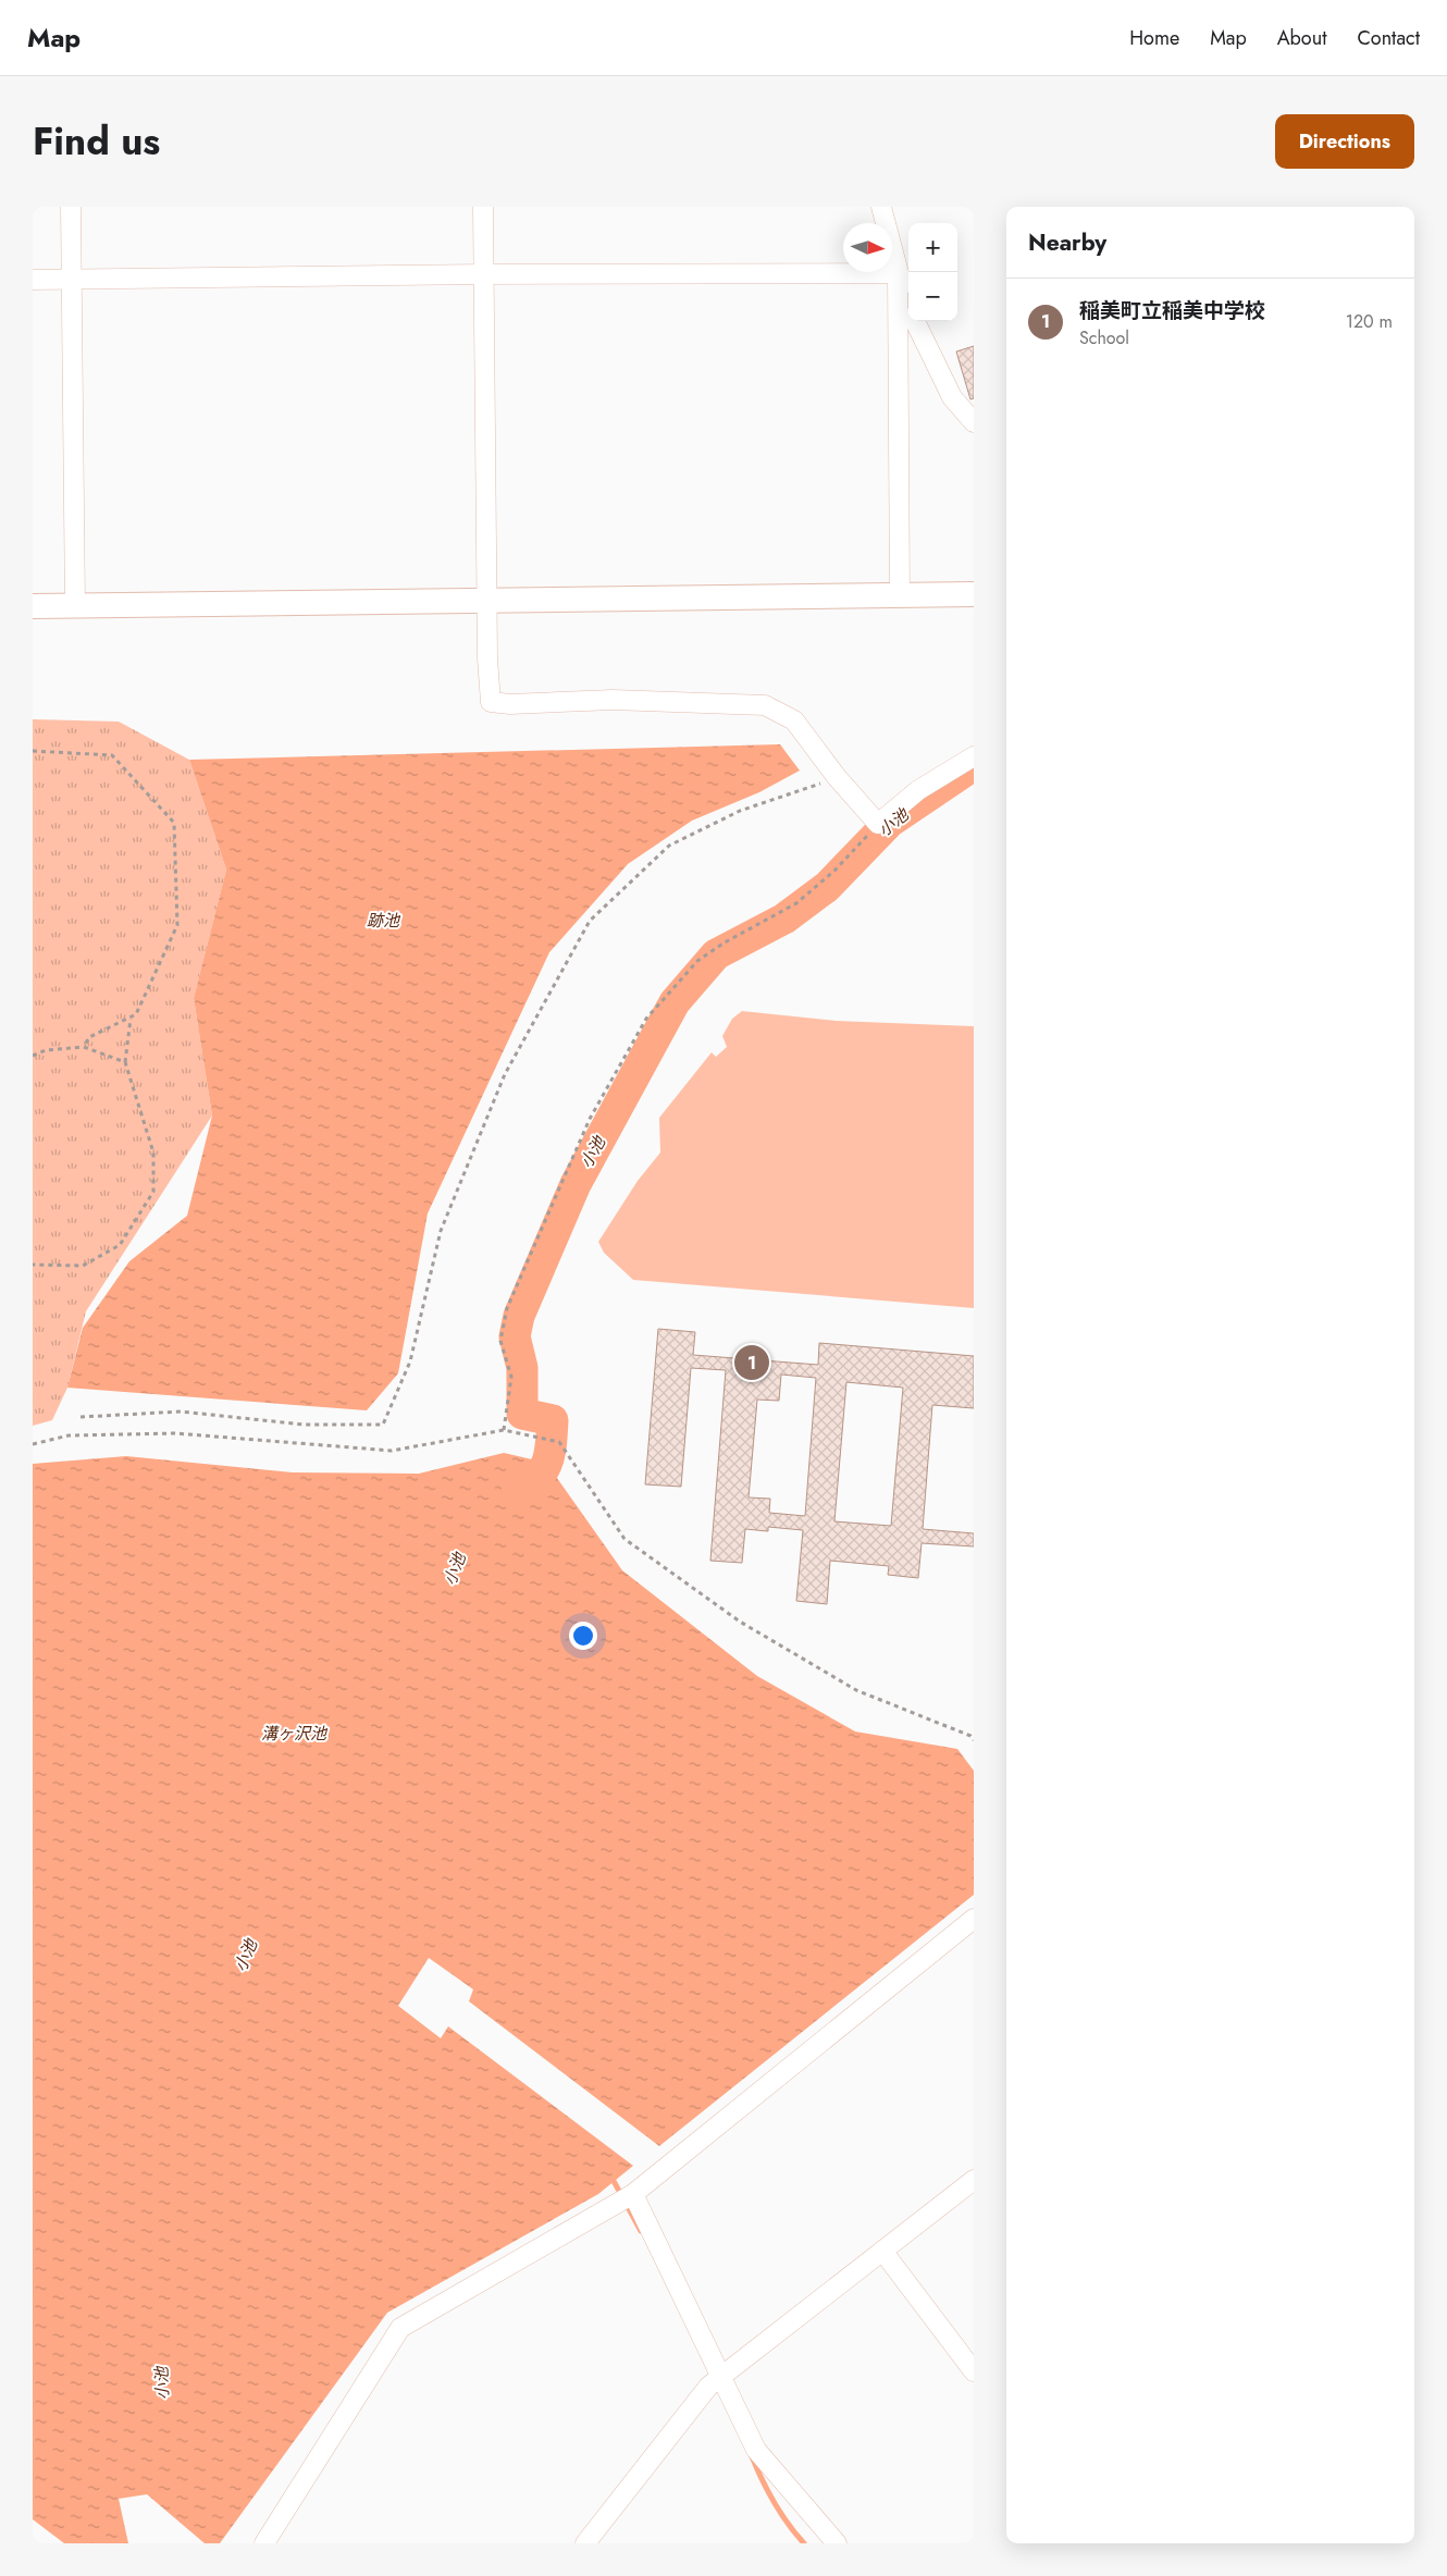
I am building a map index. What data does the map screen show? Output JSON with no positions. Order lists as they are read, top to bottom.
{
  "water": ["小池", "跡池", "溝ヶ沢池"],
  "north": "right",
  "page": {
    "header": "Map",
    "nav": [
      "Home",
      "Map",
      "About",
      "Contact"
    ],
    "title": "Find us",
    "buttons": "Directions",
    "heading": "Nearby",
    "map_buttons": ["+", "−"],
    "list": [
      {
        "mark": "1",
        "name": "稲美町立稲美中学校",
        "note": "School",
        "value": "120 m"
      }
    ],
    "pins": "1"
  }
}
